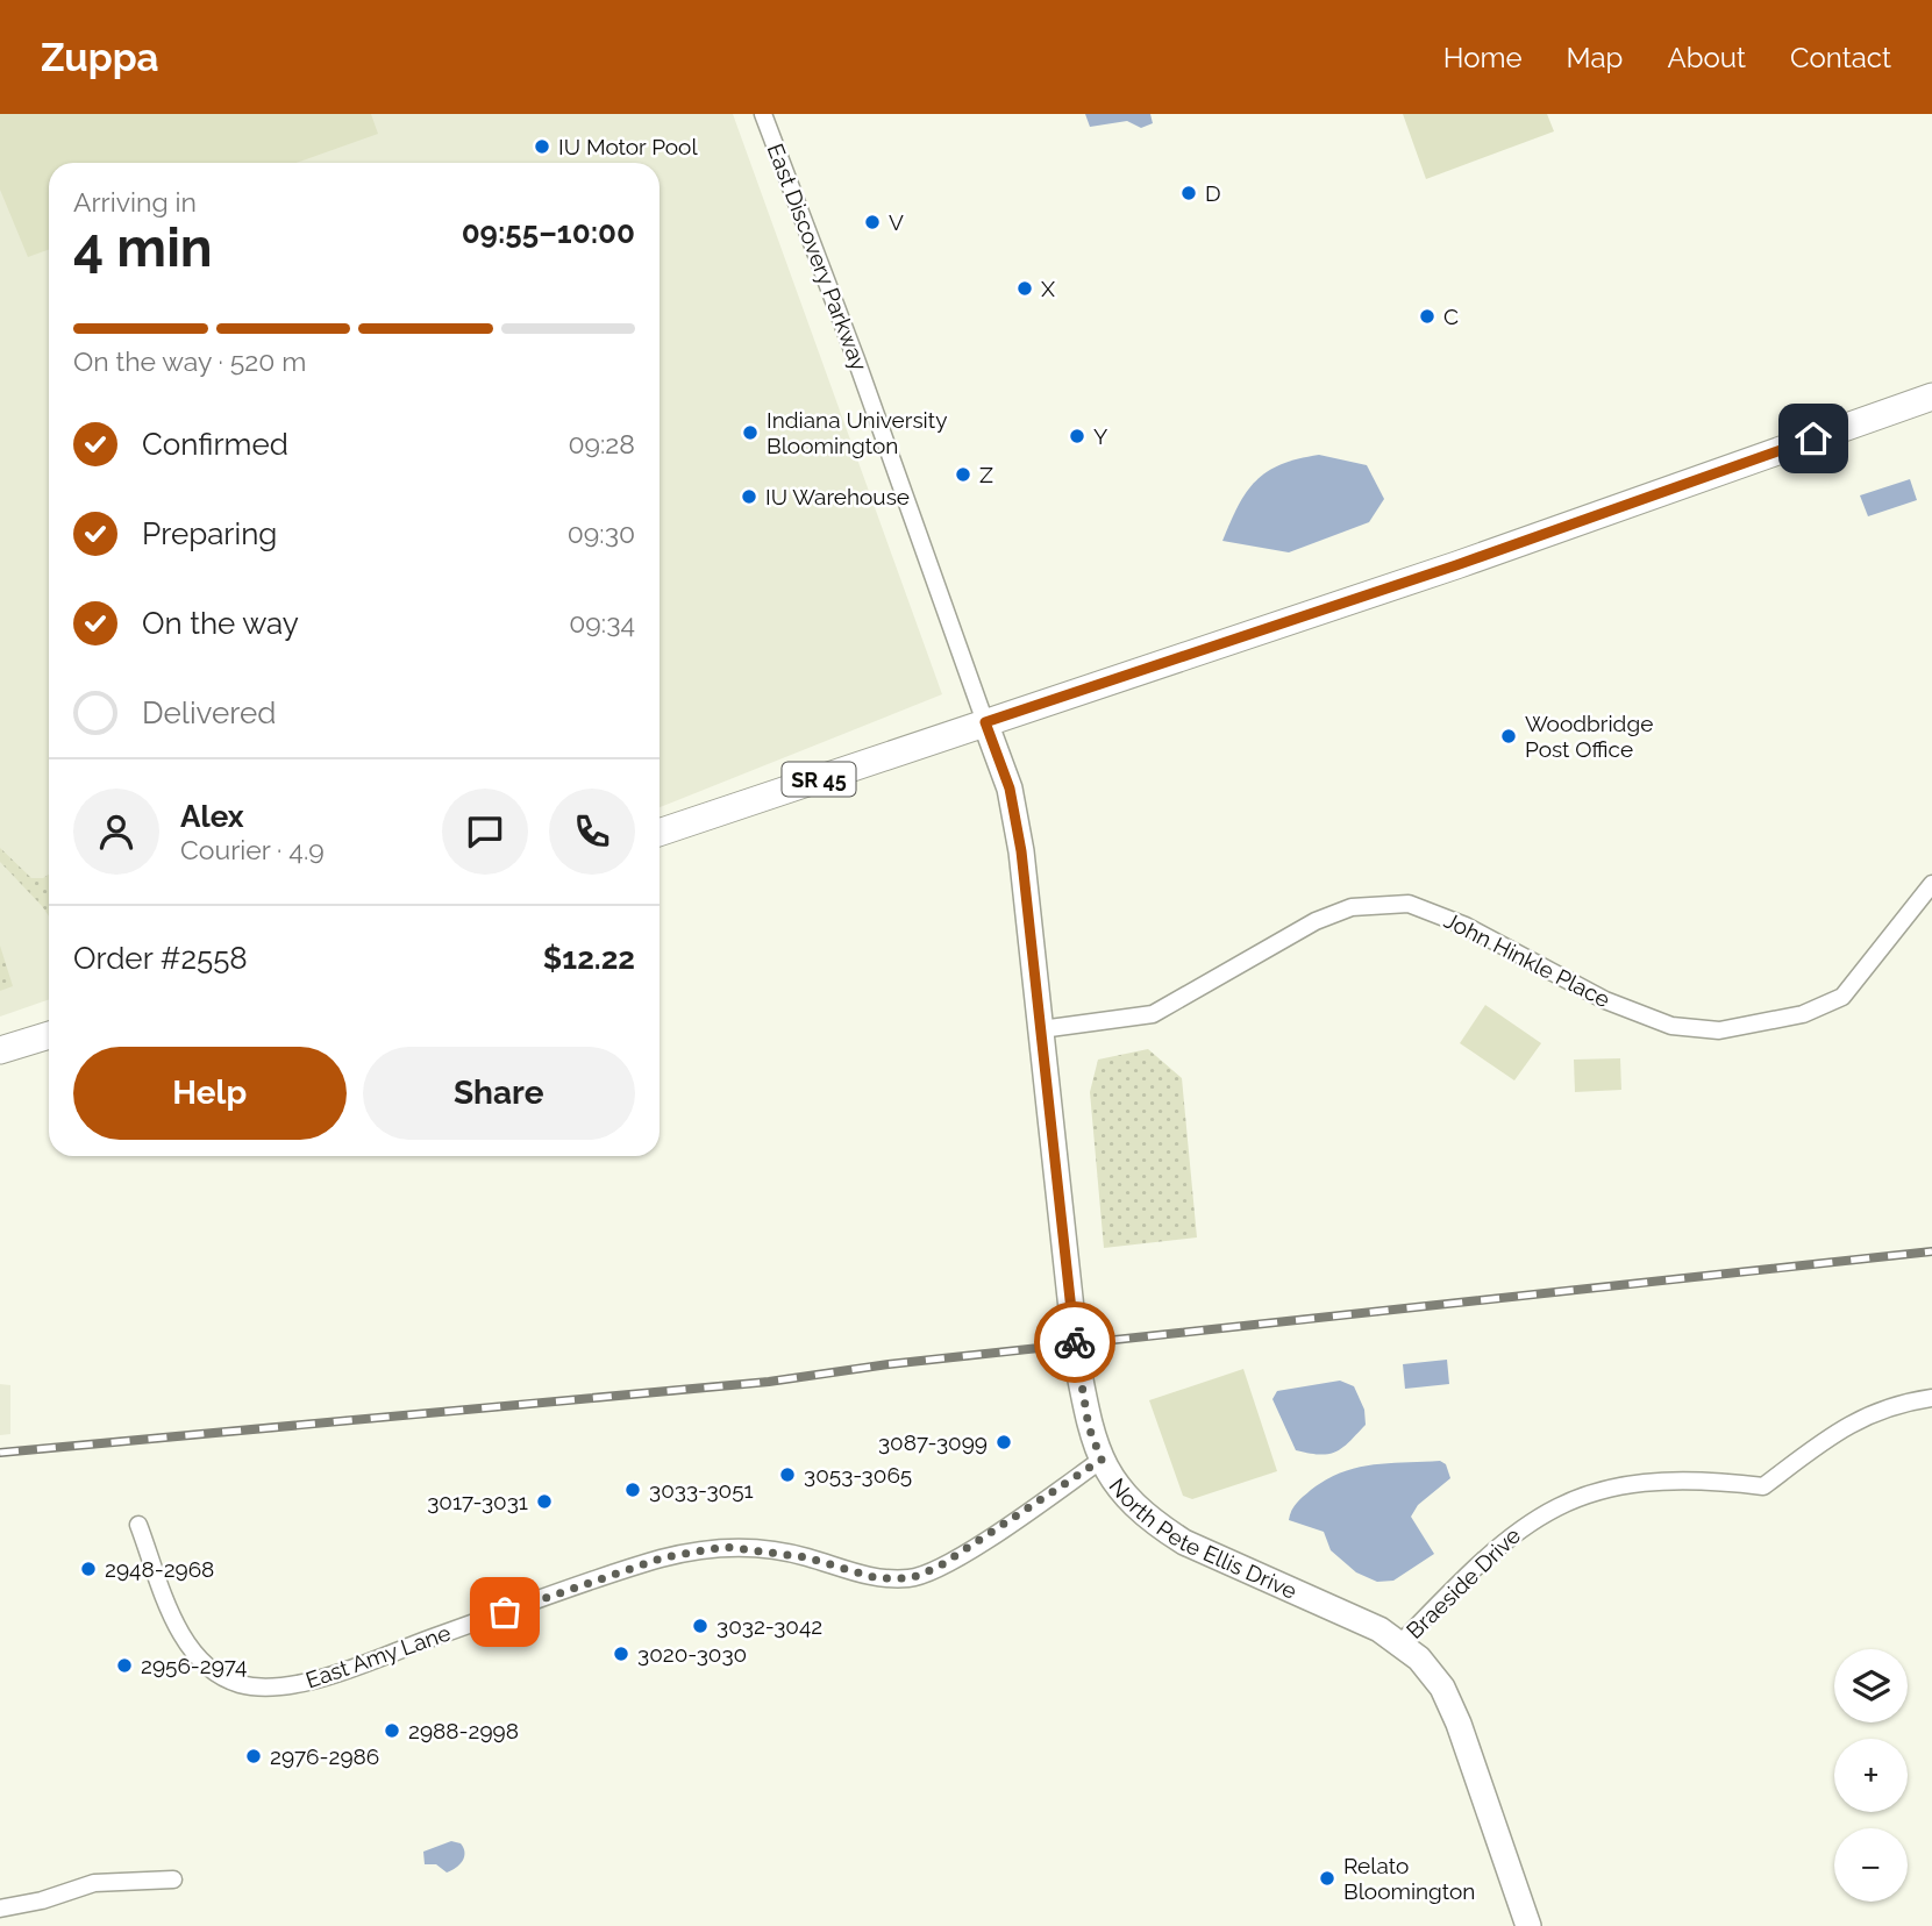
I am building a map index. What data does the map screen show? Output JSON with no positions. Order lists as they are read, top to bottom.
{
  "streets": {
    "main road": ["SR 45"],
    "street": [
      "East Discovery Parkway",
      "John Hinkle Place",
      "North Pete Ellis Drive",
      "Braeside Drive",
      "East Amy Lane"
    ]
  },
  "crossings": [
    ["East Discovery Parkway", "SR 45"],
    ["East Discovery Parkway", "North Pete Ellis Drive"],
    ["SR 45", "North Pete Ellis Drive"],
    ["John Hinkle Place", "North Pete Ellis Drive"],
    ["North Pete Ellis Drive", "Braeside Drive"],
    ["North Pete Ellis Drive", "East Amy Lane"]
  ],
  "places": [
    "IU Motor Pool",
    "D",
    "V",
    "X",
    "C",
    "Indiana University Bloomington",
    "Y",
    "Z",
    "IU Warehouse",
    "Woodbridge Post Office",
    "3087-3099",
    "3053-3065",
    "3033-3051",
    "3017-3031",
    "2948-2968",
    "3032-3042",
    "3020-3030",
    "2956-2974",
    "2988-2998",
    "2976-2986",
    "Relato Bloomington"
  ],
  "page": {
    "header": "Zuppa",
    "nav": [
      "Home",
      "Map",
      "About",
      "Contact"
    ],
    "heading": ["4 min", "Arriving in", "09:55–10:00"],
    "panel": [
      "Alex",
      "Courier · 4.9",
      "Order #2558",
      "$12.22"
    ],
    "bar": "On the way · 520 m",
    "list": [
      ["Confirmed", "09:28"],
      ["Preparing", "09:30"],
      ["On the way", "09:34"],
      "Delivered"
    ],
    "buttons": ["Help", "Share"],
    "map_buttons": ["+", "−"]
  }
}
